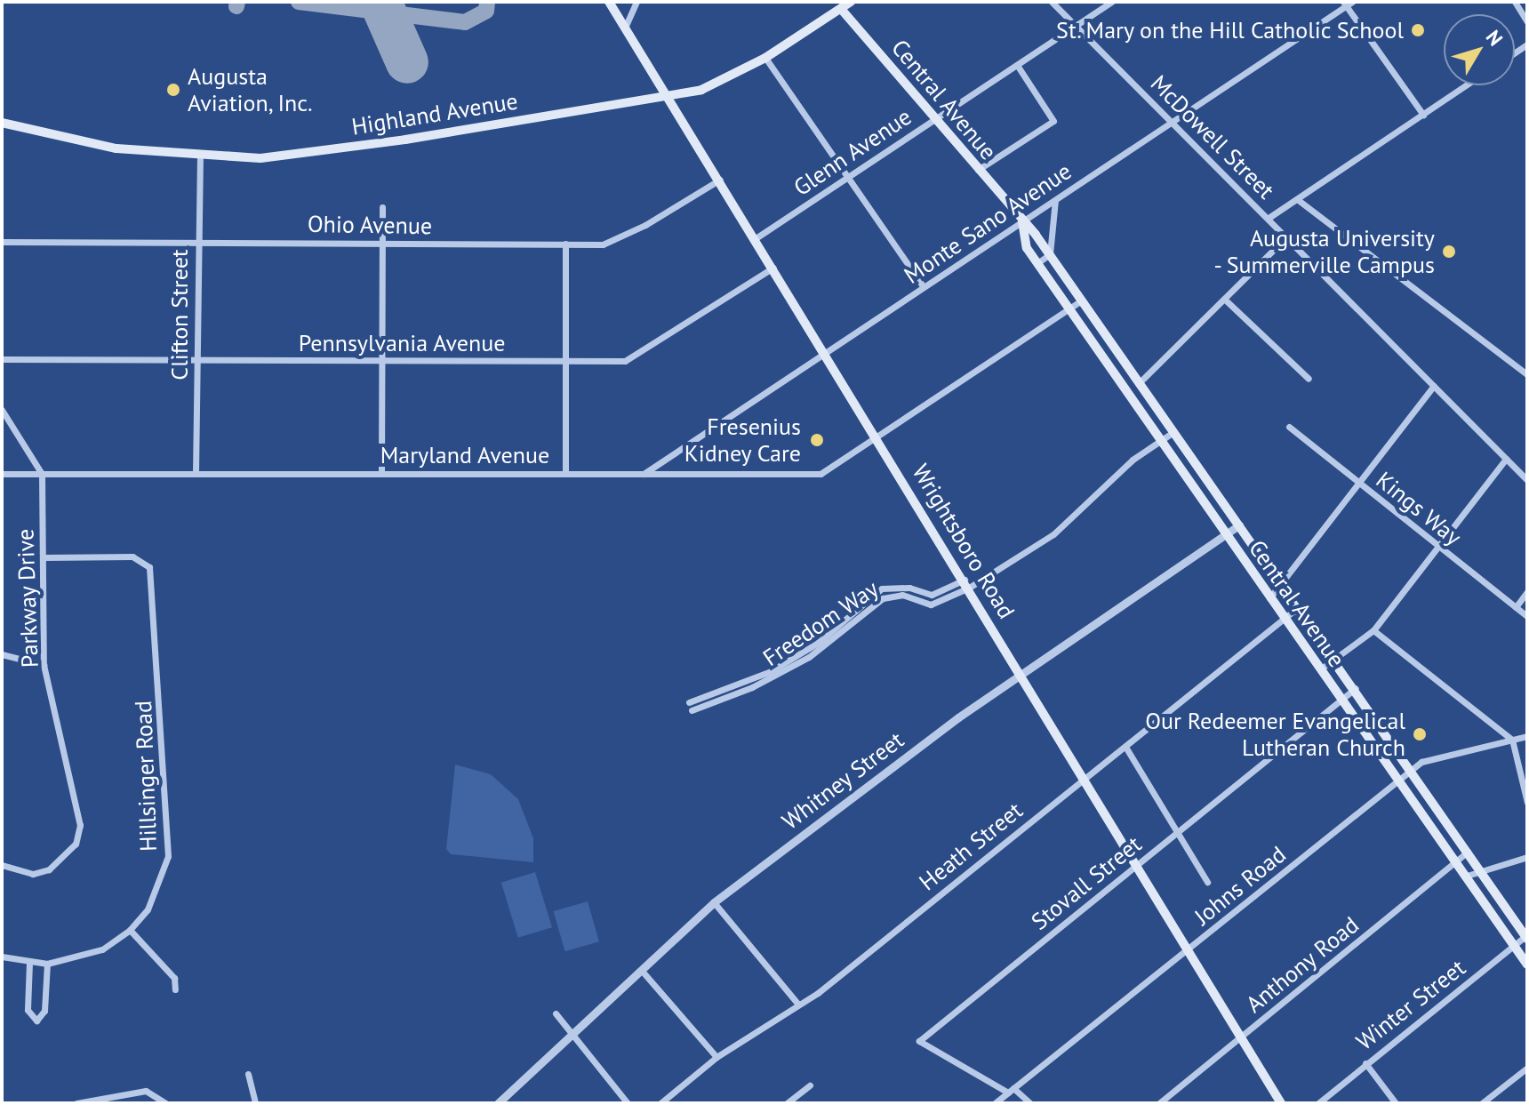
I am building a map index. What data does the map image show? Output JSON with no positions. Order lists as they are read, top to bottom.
{
  "streets": {
    "main road": ["Central Avenue", "Highland Avenue", "Wrightsboro Road"],
    "street": [
      "McDowell Street",
      "Glenn Avenue",
      "Monte Sano Avenue",
      "Ohio Avenue",
      "Clifton Street",
      "Pennsylvania Avenue",
      "Maryland Avenue",
      "Kings Way",
      "Parkway Drive",
      "Freedom Way",
      "Hillsinger Road",
      "Whitney Street",
      "Heath Street",
      "Stovall Street",
      "Johns Road",
      "Anthony Road",
      "Winter Street"
    ]
  },
  "crossings": [
    ["Central Avenue", "Highland Avenue"],
    ["Central Avenue", "Glenn Avenue"],
    ["Central Avenue", "Monte Sano Avenue"],
    ["Central Avenue", "Maryland Avenue"],
    ["Central Avenue", "Freedom Way"],
    ["Central Avenue", "Whitney Street"],
    ["Central Avenue", "Heath Street"],
    ["Central Avenue", "Stovall Street"],
    ["Central Avenue", "Johns Road"],
    ["Central Avenue", "Anthony Road"],
    ["Central Avenue", "Winter Street"],
    ["Highland Avenue", "Clifton Street"],
    ["Highland Avenue", "Wrightsboro Road"],
    ["McDowell Street", "Glenn Avenue"],
    ["McDowell Street", "Monte Sano Avenue"],
    ["Glenn Avenue", "Wrightsboro Road"],
    ["Monte Sano Avenue", "Maryland Avenue"],
    ["Monte Sano Avenue", "Wrightsboro Road"],
    ["Ohio Avenue", "Clifton Street"],
    ["Ohio Avenue", "Wrightsboro Road"],
    ["Clifton Street", "Pennsylvania Avenue"],
    ["Clifton Street", "Maryland Avenue"],
    ["Pennsylvania Avenue", "Wrightsboro Road"],
    ["Maryland Avenue", "Wrightsboro Road"],
    ["Maryland Avenue", "Parkway Drive"],
    ["Wrightsboro Road", "Freedom Way"],
    ["Wrightsboro Road", "Whitney Street"],
    ["Wrightsboro Road", "Heath Street"],
    ["Wrightsboro Road", "Stovall Street"],
    ["Wrightsboro Road", "Johns Road"],
    ["Wrightsboro Road", "Anthony Road"],
    ["Parkway Drive", "Hillsinger Road"],
    ["Stovall Street", "Johns Road"]
  ],
  "places": [
    "St. Mary on the Hill Catholic School",
    "Augusta Aviation, Inc.",
    "Augusta University - Summerville Campus",
    "Fresenius Kidney Care",
    "Our Redeemer Evangelical Lutheran Church"
  ],
  "north": "top right"
}
